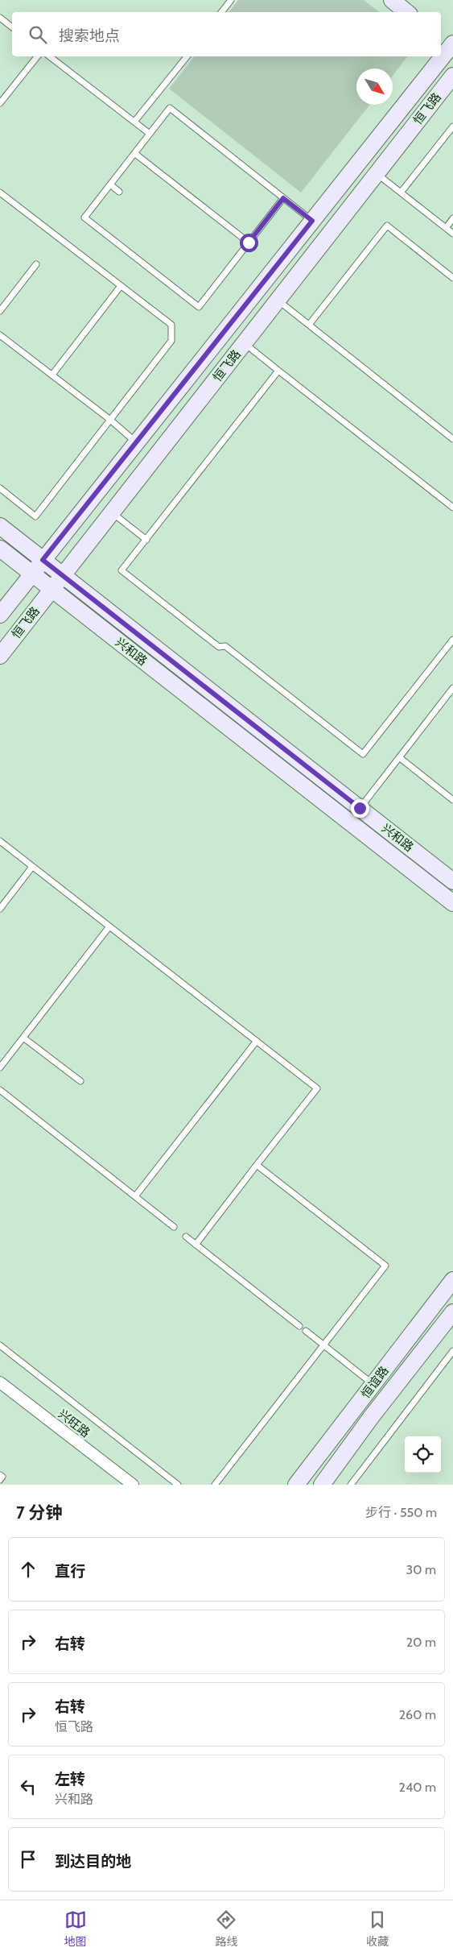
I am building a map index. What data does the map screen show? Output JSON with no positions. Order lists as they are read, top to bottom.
{
  "streets": {
    "main road": ["恒飞路", "兴和路", "恒谊路"],
    "street": ["兴旺路"]
  },
  "crossings": [
    ["恒飞路", "兴和路"]
  ],
  "north": "bottom right",
  "page": {
    "search": "搜索地点",
    "heading": ["7 分钟", "步行 · 550 m"],
    "list": [
      ["直行", "30 m"],
      ["右转", "20 m"],
      ["右转", "恒飞路", "260 m"],
      ["左转", "兴和路", "240 m"],
      "到达目的地"
    ],
    "nav": ["地图", "路线", "收藏"]
  }
}
